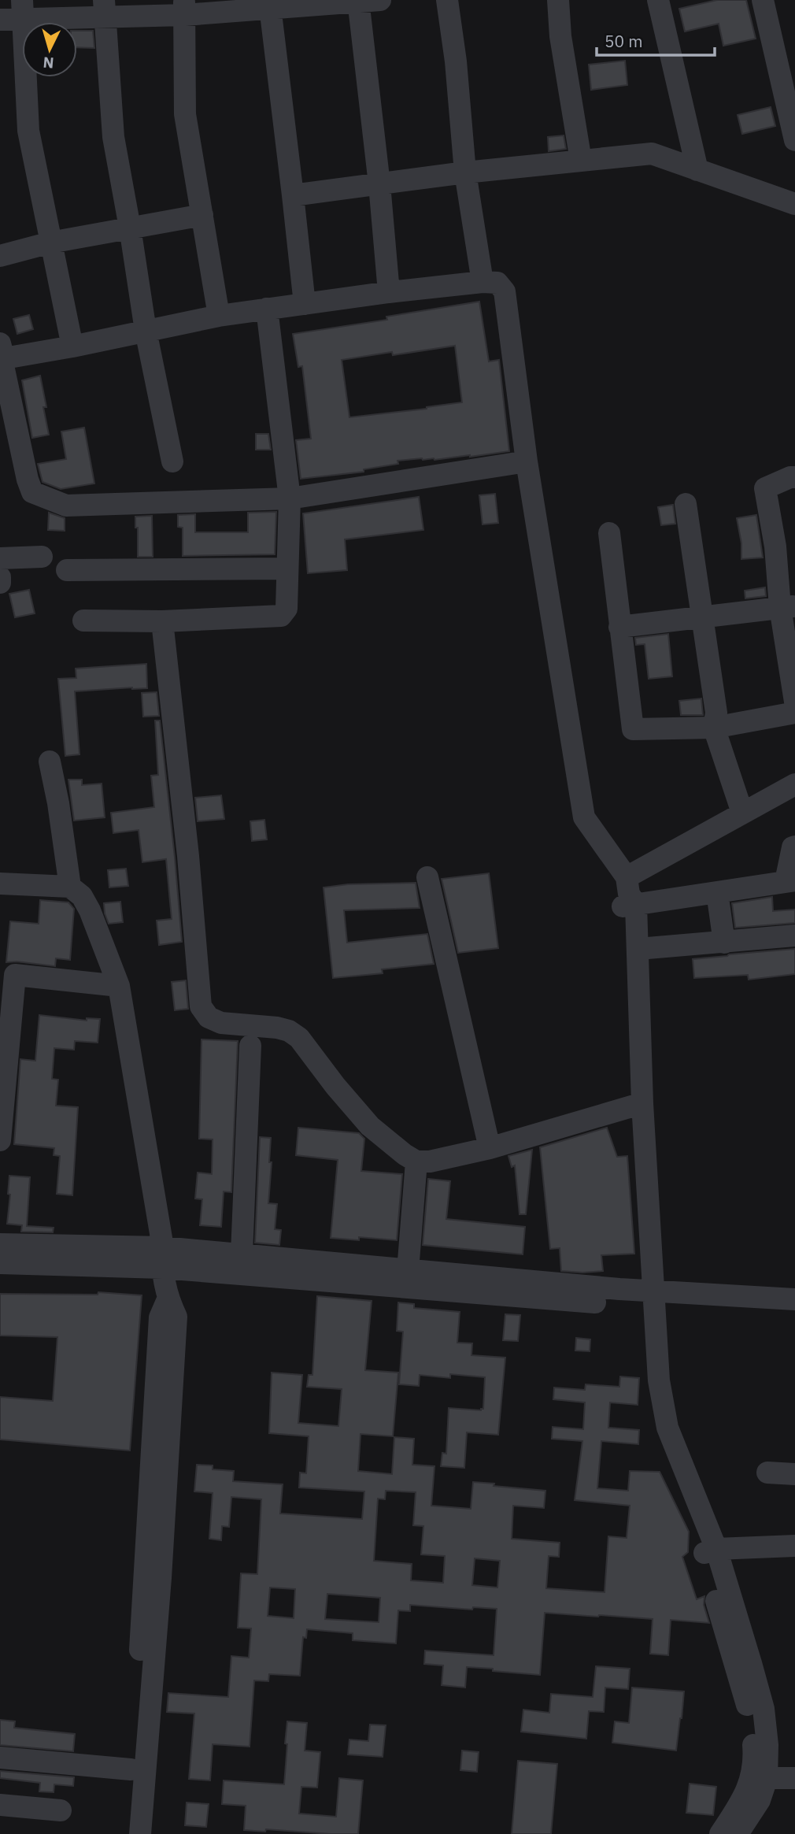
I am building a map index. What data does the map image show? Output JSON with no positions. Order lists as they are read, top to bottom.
{
  "scale_bar": "50 m",
  "north": "bottom"
}
